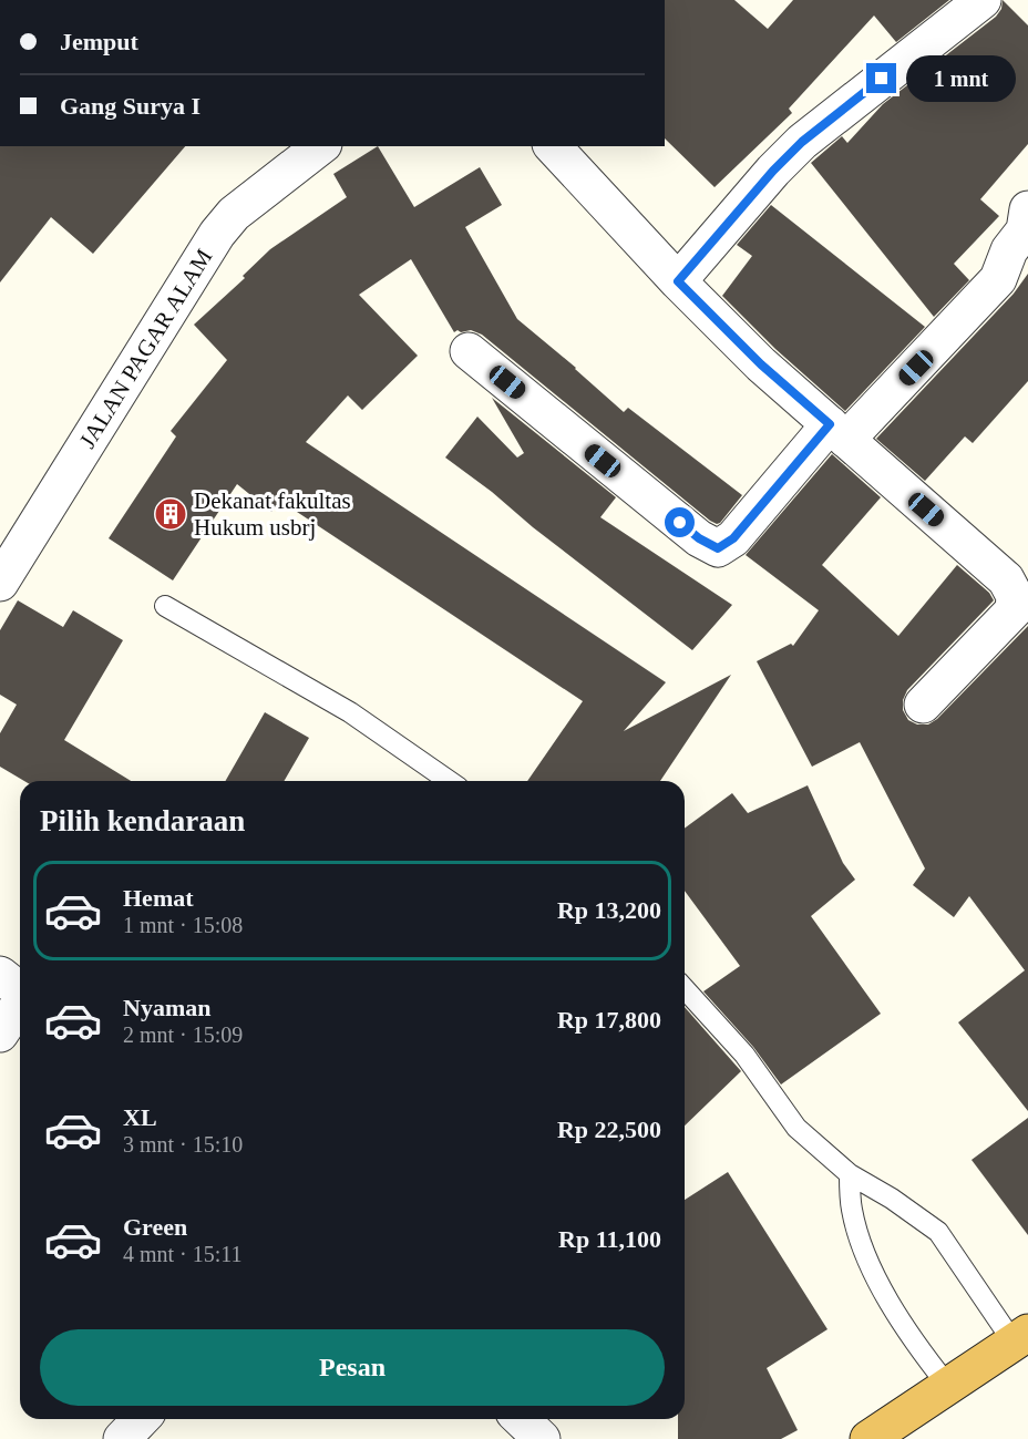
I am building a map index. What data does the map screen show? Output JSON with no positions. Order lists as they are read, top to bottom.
{
  "streets": {
    "street": ["JALAN PAGAR ALAM"]
  },
  "places": {
    "building": ["Dekanat fakultas Hukum usbrj"]
  },
  "page": {
    "banner": ["Jemput", "Gang Surya I"],
    "bubble": "1 mnt",
    "heading": "Pilih kendaraan",
    "list": [
      {
        "name": "Hemat",
        "note": "1 mnt · 15:08",
        "value": "Rp 13,200"
      },
      {
        "name": "Nyaman",
        "note": "2 mnt · 15:09",
        "value": "Rp 17,800"
      },
      {
        "name": "XL",
        "note": "3 mnt · 15:10",
        "value": "Rp 22,500"
      },
      {
        "name": "Green",
        "note": "4 mnt · 15:11",
        "value": "Rp 11,100"
      }
    ],
    "buttons": "Pesan"
  }
}
